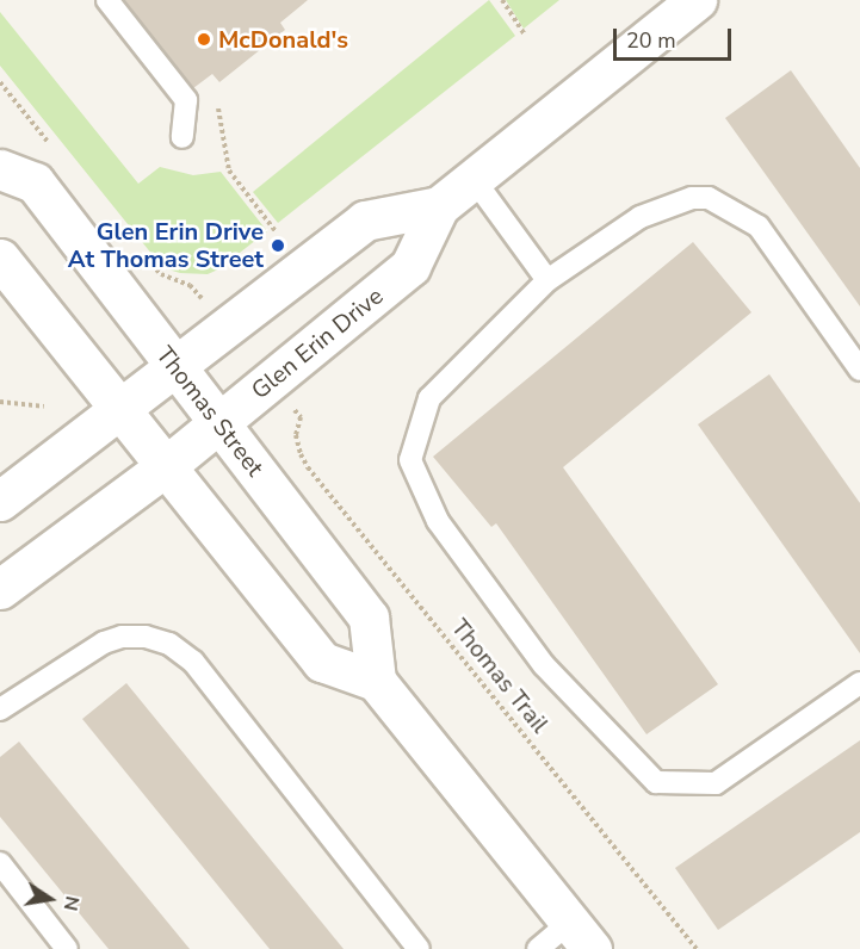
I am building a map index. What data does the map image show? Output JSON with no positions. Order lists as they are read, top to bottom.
{
  "streets": {
    "street": ["Glen Erin Drive", "Thomas Street"],
    "path": ["Thomas Trail"]
  },
  "crossings": [
    ["Glen Erin Drive", "Thomas Street"]
  ],
  "places": ["McDonald's", "Glen Erin Drive At Thomas Street"],
  "scale_bar": "20 m",
  "north": "right"
}
